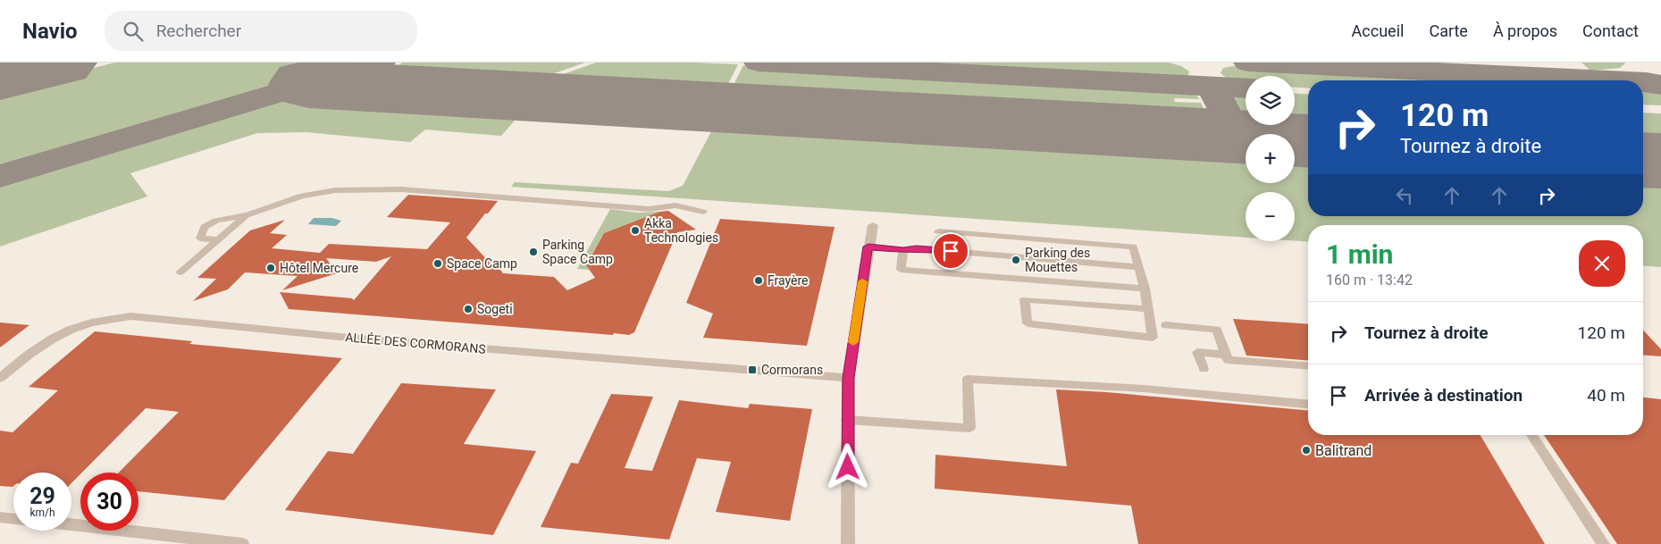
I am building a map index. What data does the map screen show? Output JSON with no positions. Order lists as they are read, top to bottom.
{
  "streets": {
    "street": ["ALLÉE DES CORMORANS"]
  },
  "places": {
    "other": [
      "Akka Technologies",
      "Parking Space Camp",
      "Parking des Mouettes",
      "Space Camp",
      "Hôtel Mercure",
      "Frayère",
      "Sogeti",
      "Balitrand"
    ],
    "transit": ["Cormorans"]
  },
  "page": {
    "header": "Navio",
    "search": "Rechercher",
    "nav": [
      "Accueil",
      "Carte",
      "À propos",
      "Contact"
    ],
    "map_buttons": ["+", "−"],
    "turn": ["120 m", "Tournez à droite"],
    "heading": ["1 min", "160 m · 13:42"],
    "list": [
      {
        "name": "Tournez à droite",
        "value": "120 m"
      },
      {
        "name": "Arrivée à destination",
        "value": "40 m"
      }
    ],
    "speed": "29 km/h",
    "limit": "30"
  }
}
